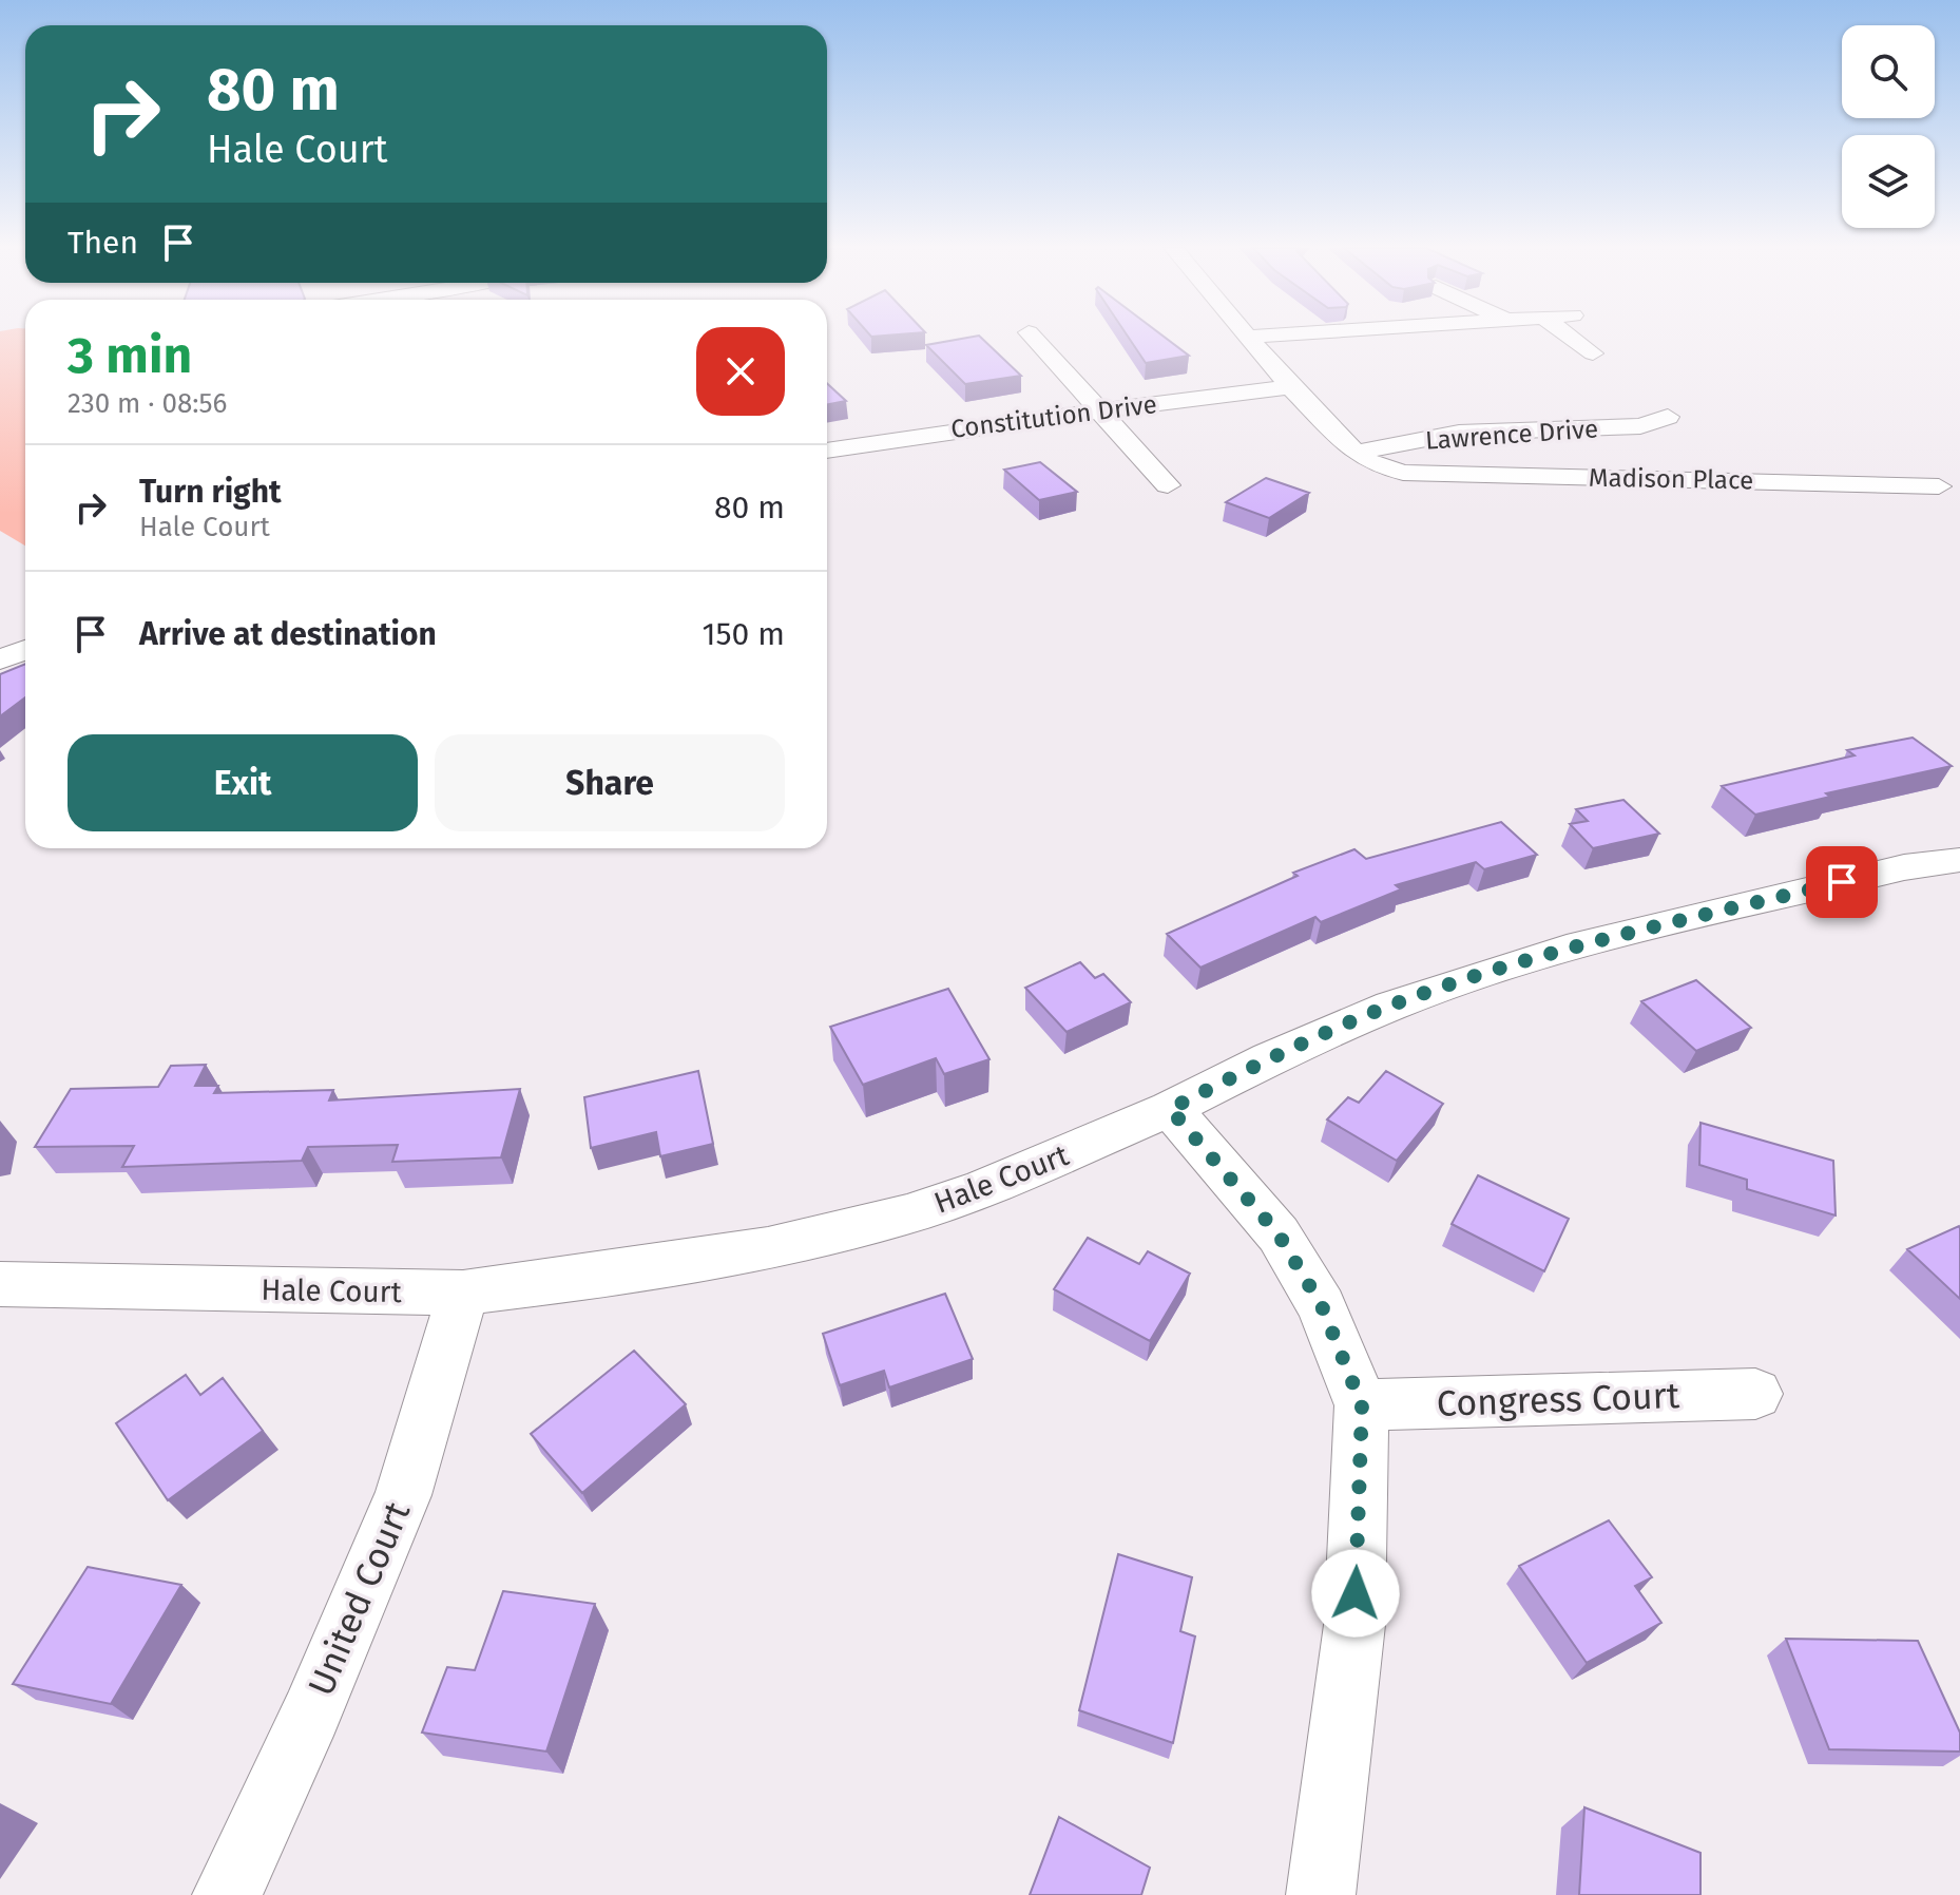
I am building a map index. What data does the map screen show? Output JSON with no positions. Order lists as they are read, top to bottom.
{
  "streets": {
    "street": [
      "Constitution Drive",
      "Lawrence Drive",
      "Madison Place",
      "Hale Court",
      "Congress Court",
      "United Court"
    ]
  },
  "crossings": [
    ["Lawrence Drive", "Madison Place"],
    ["Hale Court", "United Court"]
  ],
  "page": {
    "turn": ["80 m", "Hale Court"],
    "then": "Then",
    "heading": ["3 min", "230 m · 08:56"],
    "list": [
      {
        "name": "Turn right",
        "note": "Hale Court",
        "value": "80 m"
      },
      {
        "name": "Arrive at destination",
        "value": "150 m"
      }
    ],
    "buttons": ["Exit", "Share"]
  }
}
